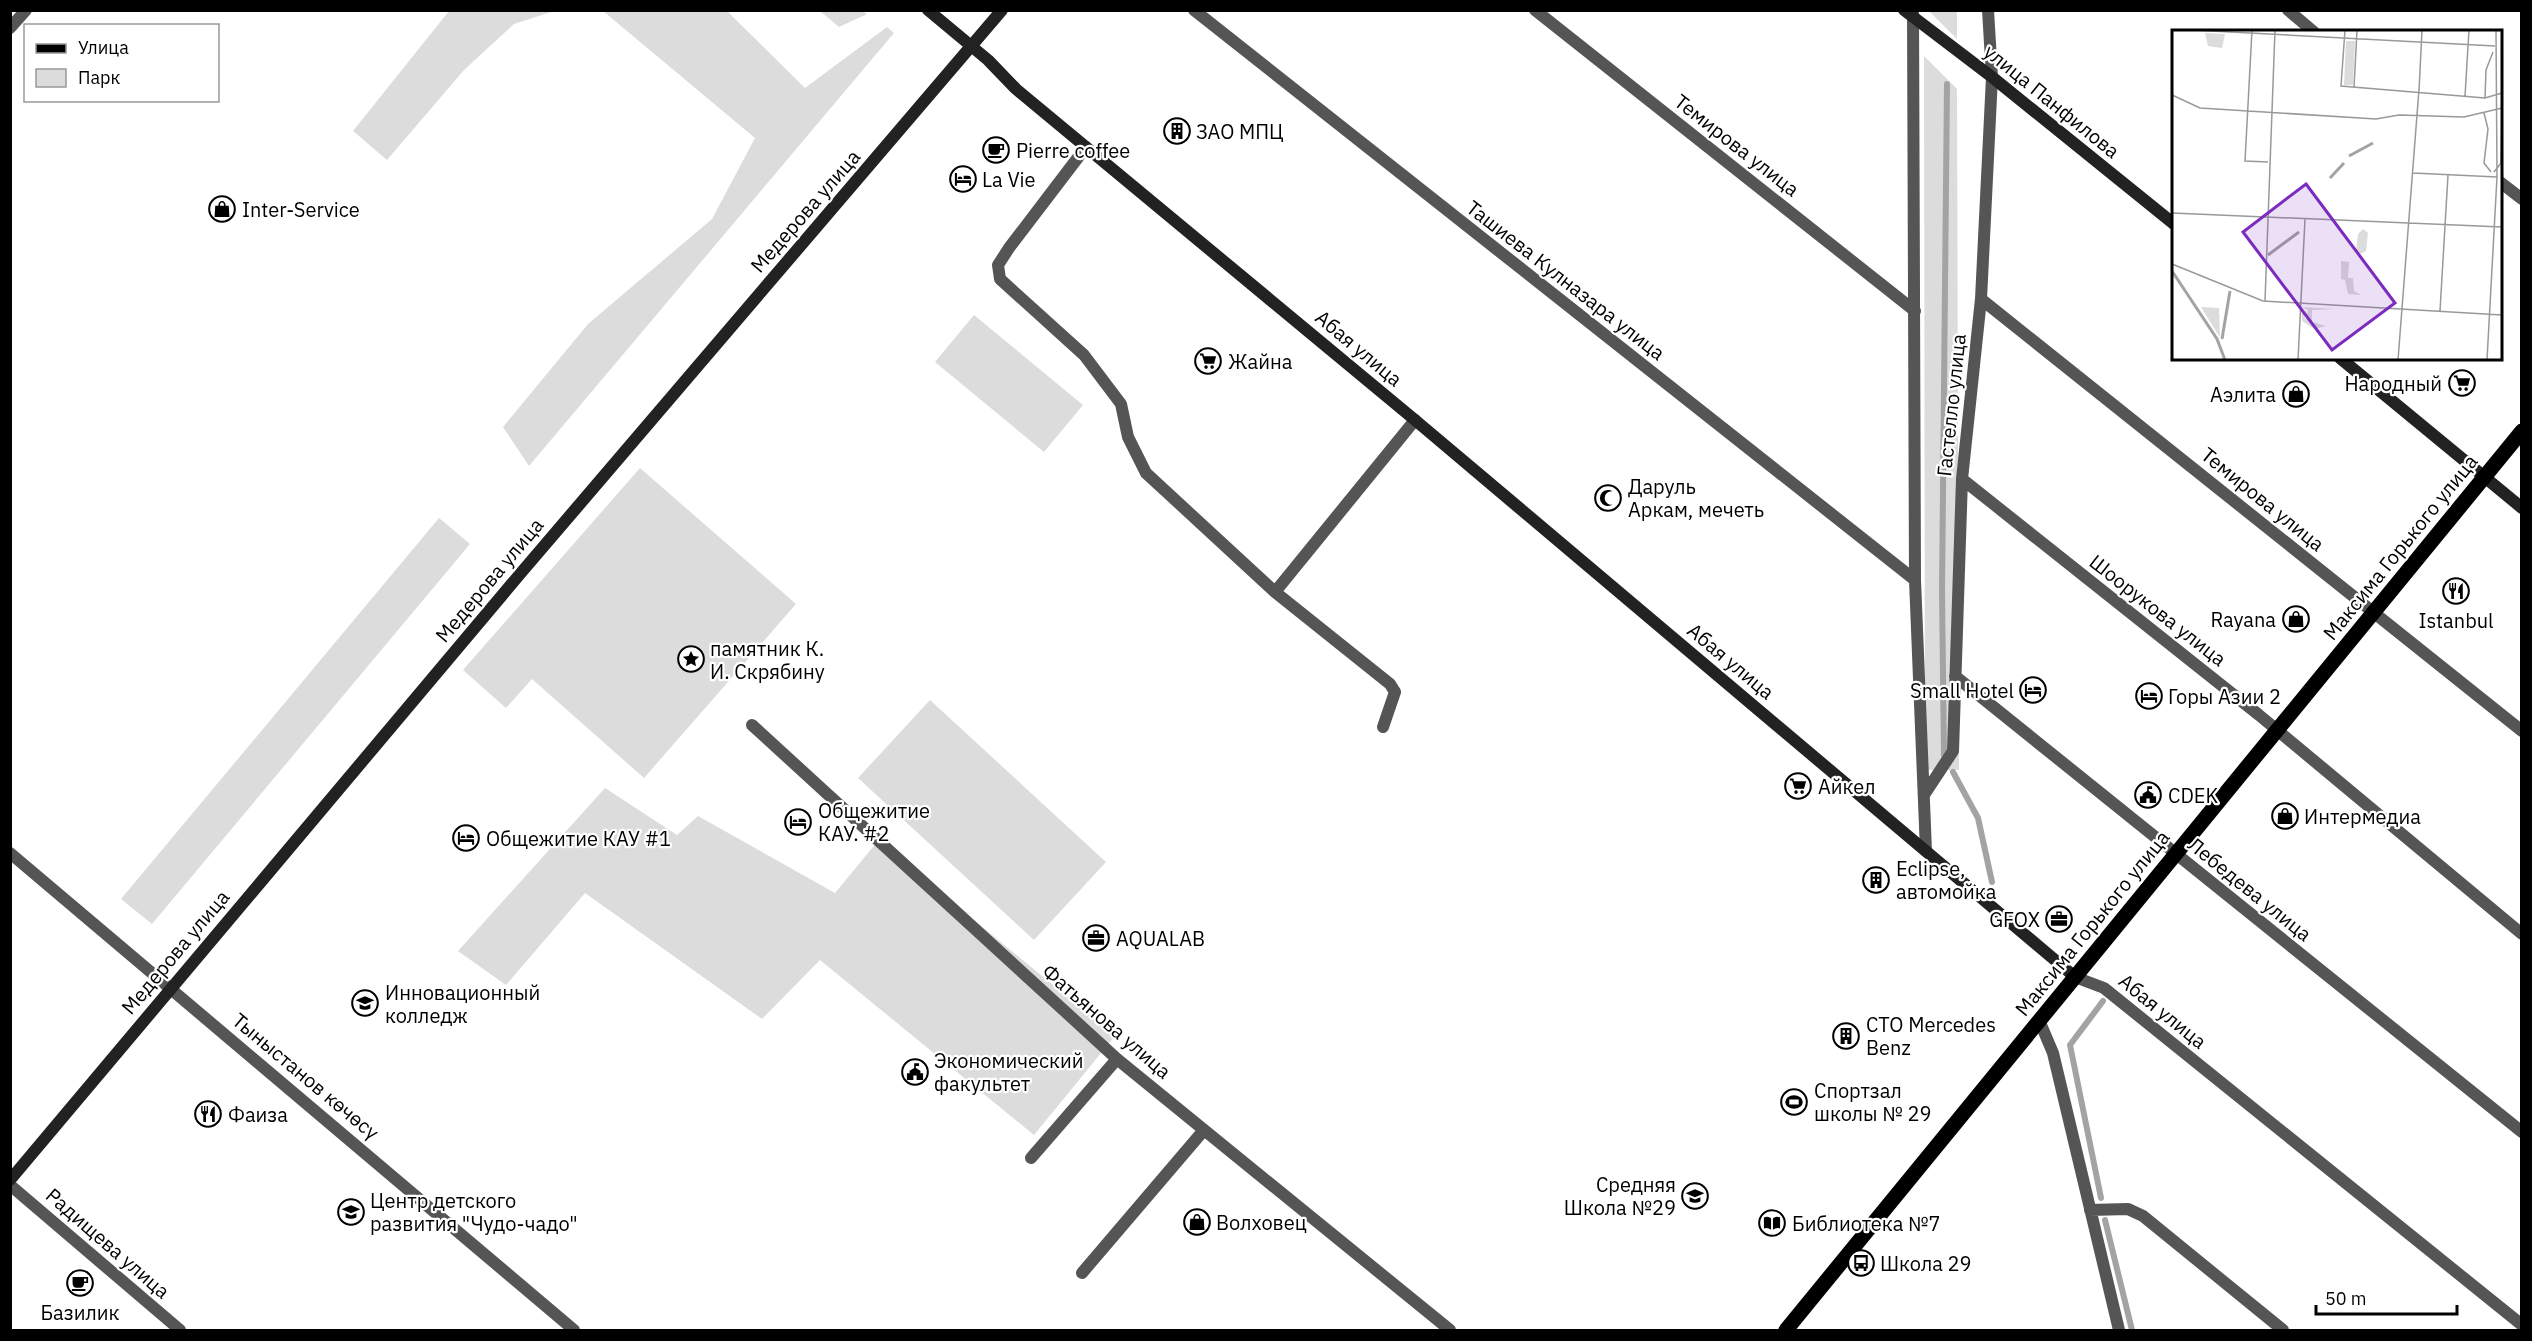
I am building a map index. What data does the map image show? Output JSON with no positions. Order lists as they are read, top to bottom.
{
  "streets": {
    "main road": ["Максима Горького улица"],
    "street": [
      "улица Панфилова",
      "Темирова улица",
      "Медерова улица",
      "Ташиева Кулназара улица",
      "Абая улица",
      "Гастелло улица",
      "Шоорукова улица",
      "Лебедева улица",
      "Фатьянова улица",
      "Тыныстанов көчөсү",
      "Радищева улица"
    ]
  },
  "crossings": [
    ["улица Панфилова", "Гастелло улица"],
    ["Темирова улица", "Гастелло улица"],
    ["Темирова улица", "Максима Горького улица"],
    ["Медерова улица", "Абая улица"],
    ["Медерова улица", "Тыныстанов көчөсү"],
    ["Ташиева Кулназара улица", "Гастелло улица"],
    ["Абая улица", "Гастелло улица"],
    ["Абая улица", "Максима Горького улица"],
    ["Гастелло улица", "Шоорукова улица"],
    ["Гастелло улица", "Лебедева улица"],
    ["Максима Горького улица", "Шоорукова улица"],
    ["Максима Горького улица", "Лебедева улица"]
  ],
  "places": {
    "building": ["ЗАО МПЦ", "Eclipse, автомойка", "СТО Mercedes Benz"],
    "cafe": ["Рierre coffee", "Базилик"],
    "hotel": [
      "La Vie",
      "Small Hotel",
      "Горы Азии 2",
      "Общежитие КАУ. #2",
      "Общежитие КАУ #1"
    ],
    "shop": [
      "Inter-Service",
      "Аэлита",
      "Rayana",
      "Интермедиа",
      "Волховец"
    ],
    "supermarket": ["Жайна", "Народный", "Айкел"],
    "mosque": ["Даруль Аркам, мечеть"],
    "restaurant": ["Istanbul", "Фаиза"],
    "place": ["памятник К. И. Скрябину"],
    "public building": ["CDEK", "Экономический факультет"],
    "office": ["GFOX", "AQUALAB"],
    "school or university": ["Инновационный колледж", "Средняя Школа №29", "Центр детского развития \"Чудо-чадо\""],
    "sports": ["Спортзал школы № 29"],
    "library": ["Библиотека №7"],
    "bus stop": ["Школа 29"]
  },
  "legend": ["Улица", "Парк"],
  "scale_bar": "50 m"
}
